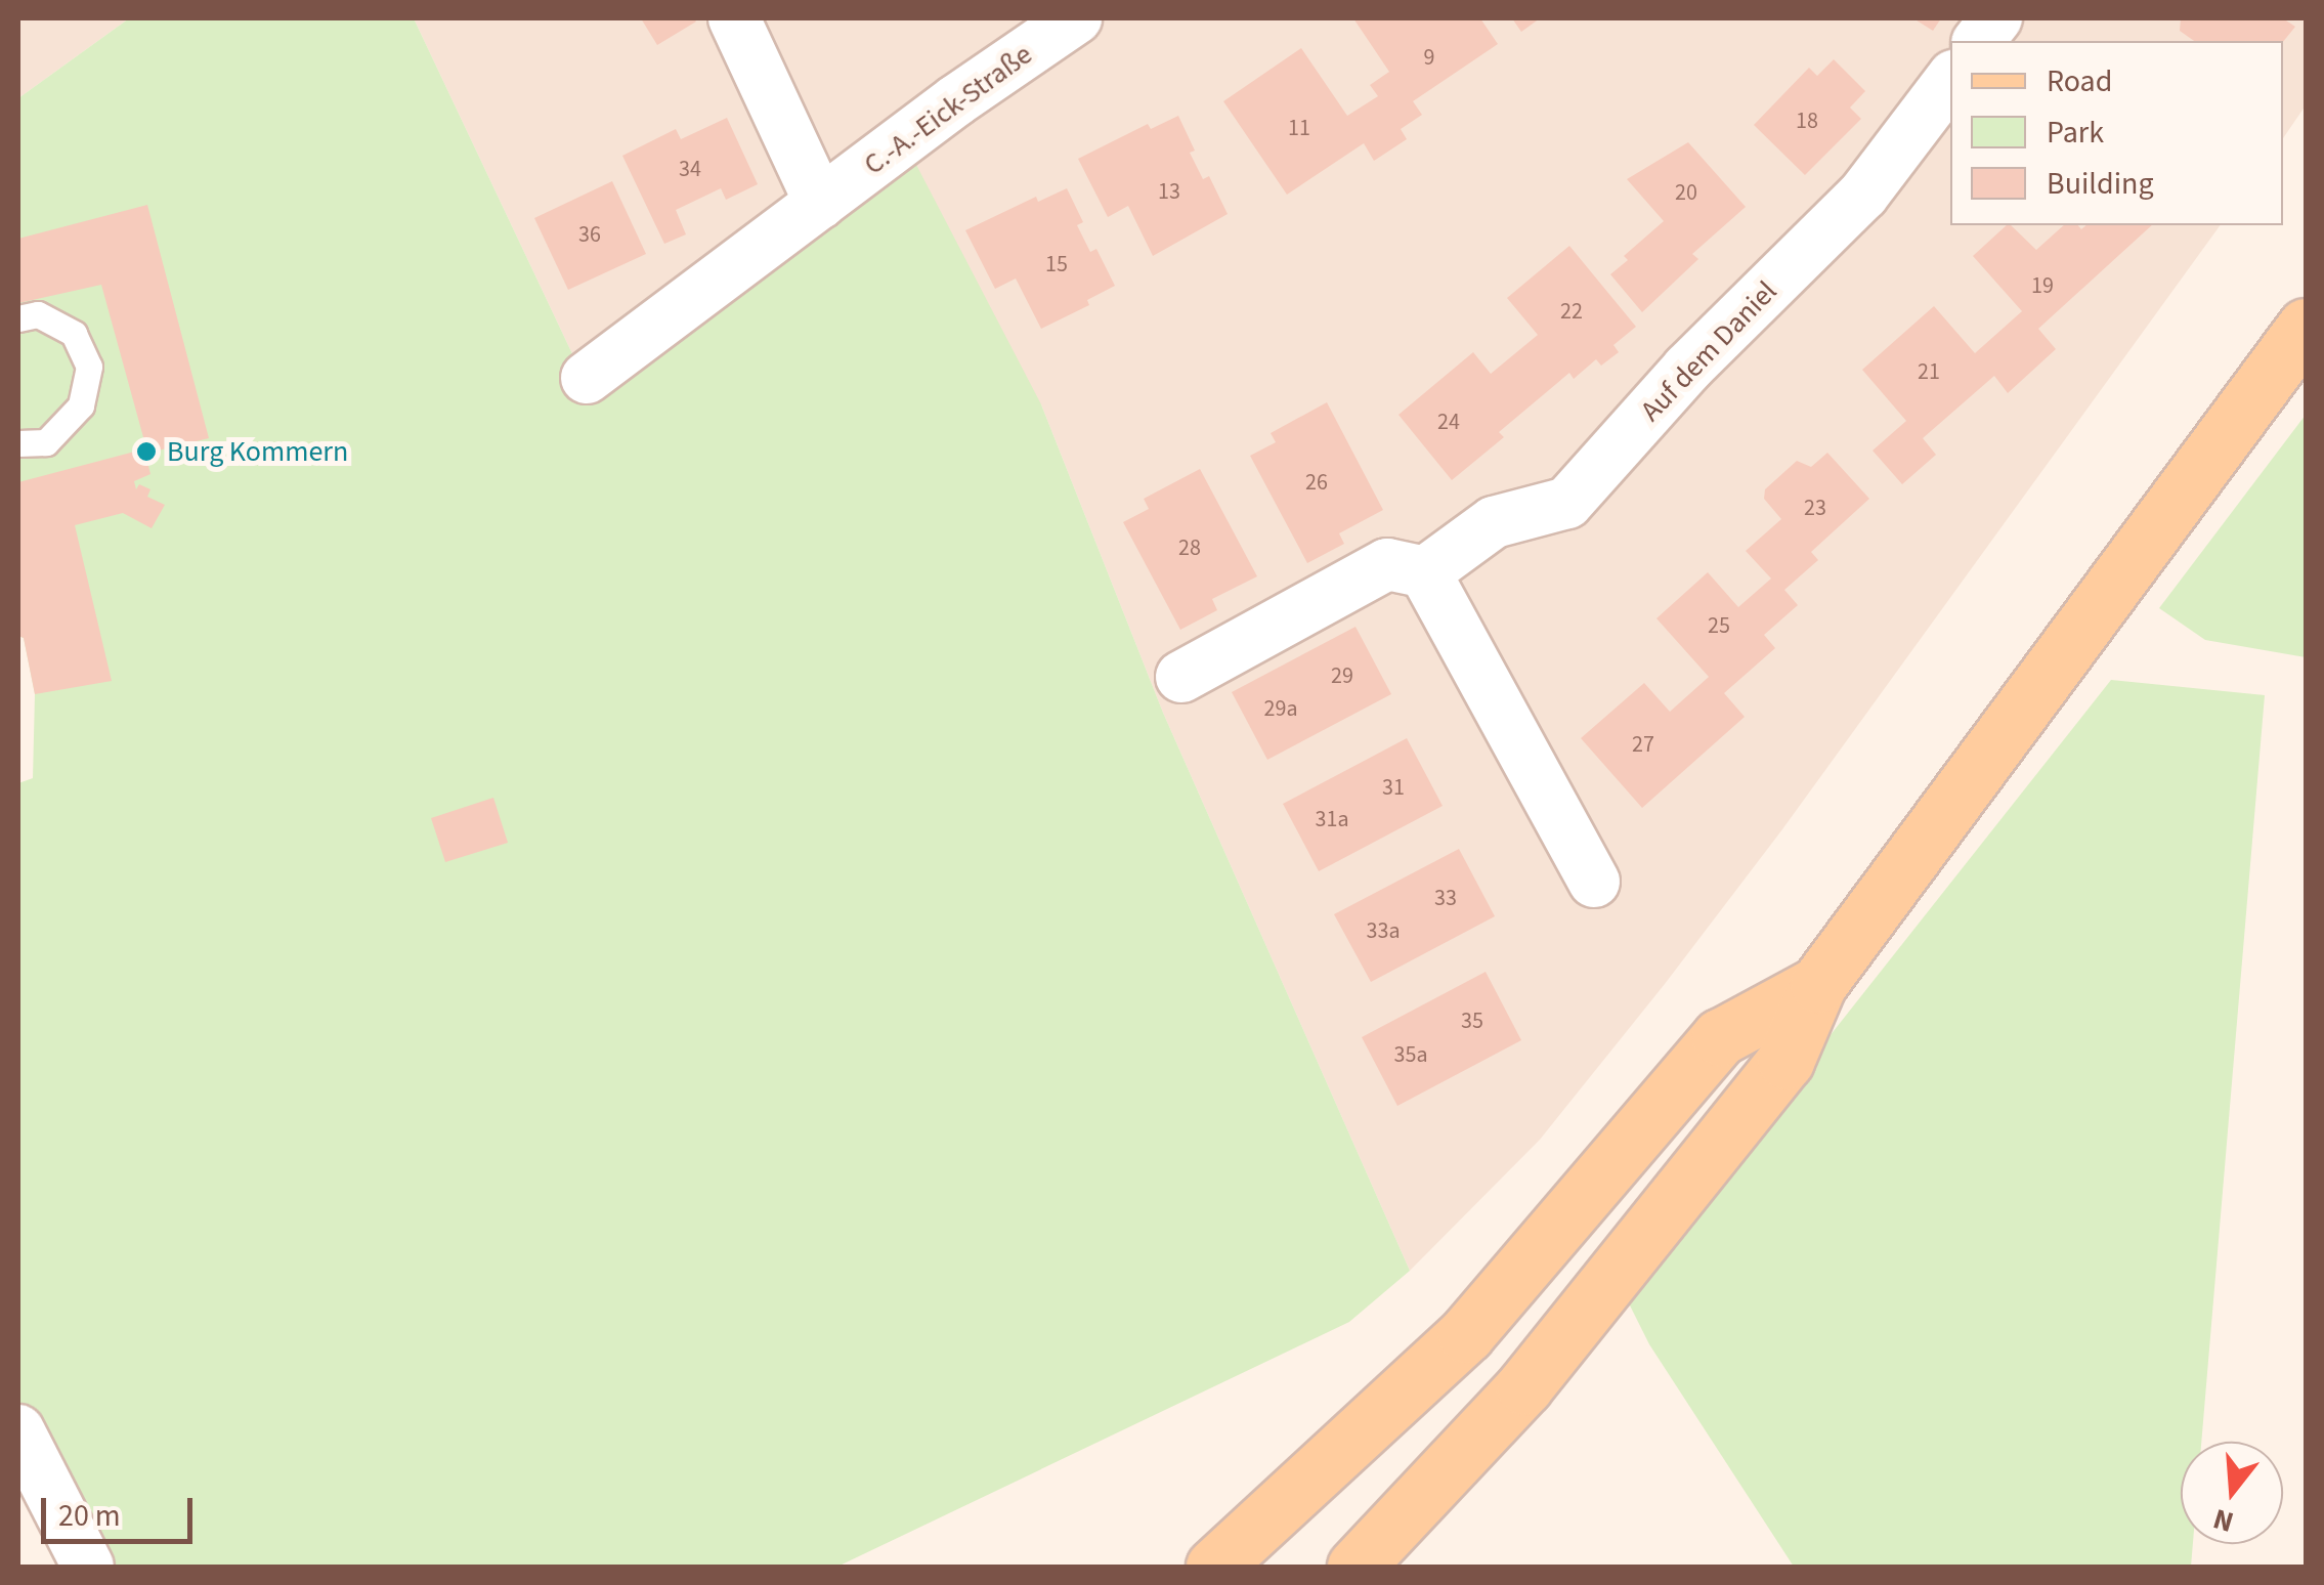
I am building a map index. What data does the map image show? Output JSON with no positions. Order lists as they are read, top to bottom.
{
  "streets": {
    "street": ["C.-A.-Eick-Straße", "Auf dem Daniel"]
  },
  "places": ["Burg Kommern"],
  "house_numbers": [
    "9",
    "18",
    "11",
    "34",
    "13",
    "20",
    "36",
    "15",
    "19",
    "22",
    "21",
    "24",
    "26",
    "23",
    "28",
    "25",
    "29",
    "29a",
    "27",
    "31",
    "31a",
    "33",
    "33a",
    "35",
    "35a"
  ],
  "legend": ["Road", "Park", "Building"],
  "scale_bar": "20 m",
  "north": "bottom"
}
